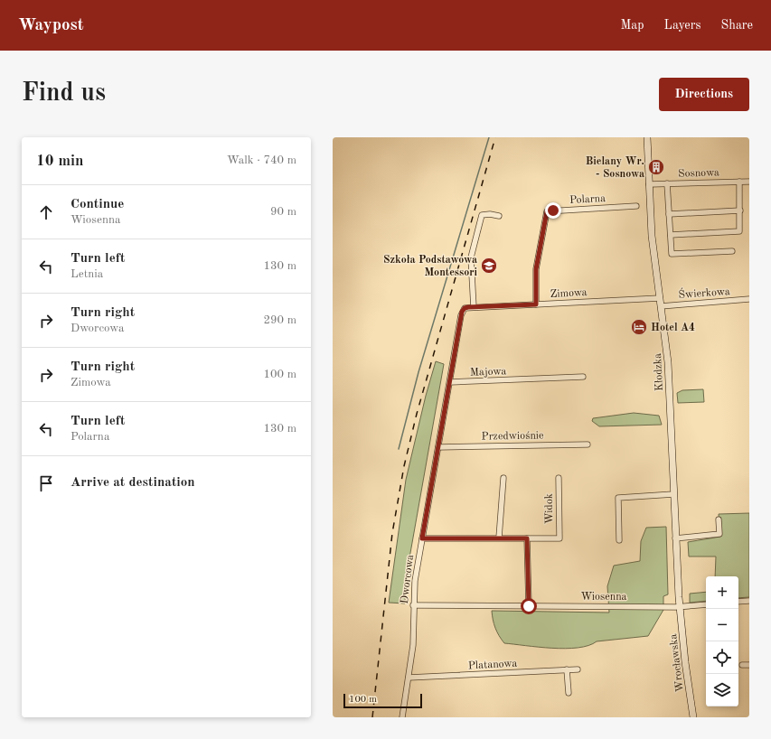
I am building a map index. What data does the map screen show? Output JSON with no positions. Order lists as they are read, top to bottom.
{
  "streets": {
    "main road": ["Kłodzka", "Wrocławska"],
    "street": [
      "Sosnowa",
      "Polarna",
      "Zimowa",
      "Świerkowa",
      "Majowa",
      "Przedwiośnie",
      "Widok",
      "Dworcowa",
      "Wiosenna",
      "Platanowa"
    ]
  },
  "crossings": [
    ["Sosnowa", "Kłodzka"],
    ["Polarna", "Zimowa"],
    ["Zimowa", "Kłodzka"],
    ["Zimowa", "Dworcowa"],
    ["Świerkowa", "Kłodzka"],
    ["Majowa", "Dworcowa"],
    ["Kłodzka", "Wiosenna"],
    ["Kłodzka", "Wrocławska"],
    ["Przedwiośnie", "Dworcowa"],
    ["Dworcowa", "Wiosenna"],
    ["Dworcowa", "Platanowa"],
    ["Wiosenna", "Wrocławska"]
  ],
  "places": {
    "building": ["Bielany Wr. - Sosnowa"],
    "school or university": ["Szkoła Podstawowa Montessori"],
    "hotel": ["Hotel A4"]
  },
  "scale_bar": "100 m",
  "page": {
    "header": "Waypost",
    "nav": ["Map", "Layers", "Share"],
    "buttons": "Directions",
    "title": "Find us",
    "heading": ["10 min", "Walk · 740 m"],
    "list": [
      ["Continue", "Wiosenna", "90 m"],
      ["Turn left", "Letnia", "130 m"],
      ["Turn right", "Dworcowa", "290 m"],
      ["Turn right", "Zimowa", "100 m"],
      ["Turn left", "Polarna", "130 m"],
      "Arrive at destination"
    ],
    "map_buttons": ["+", "−"],
    "scale": "100 m"
  }
}
